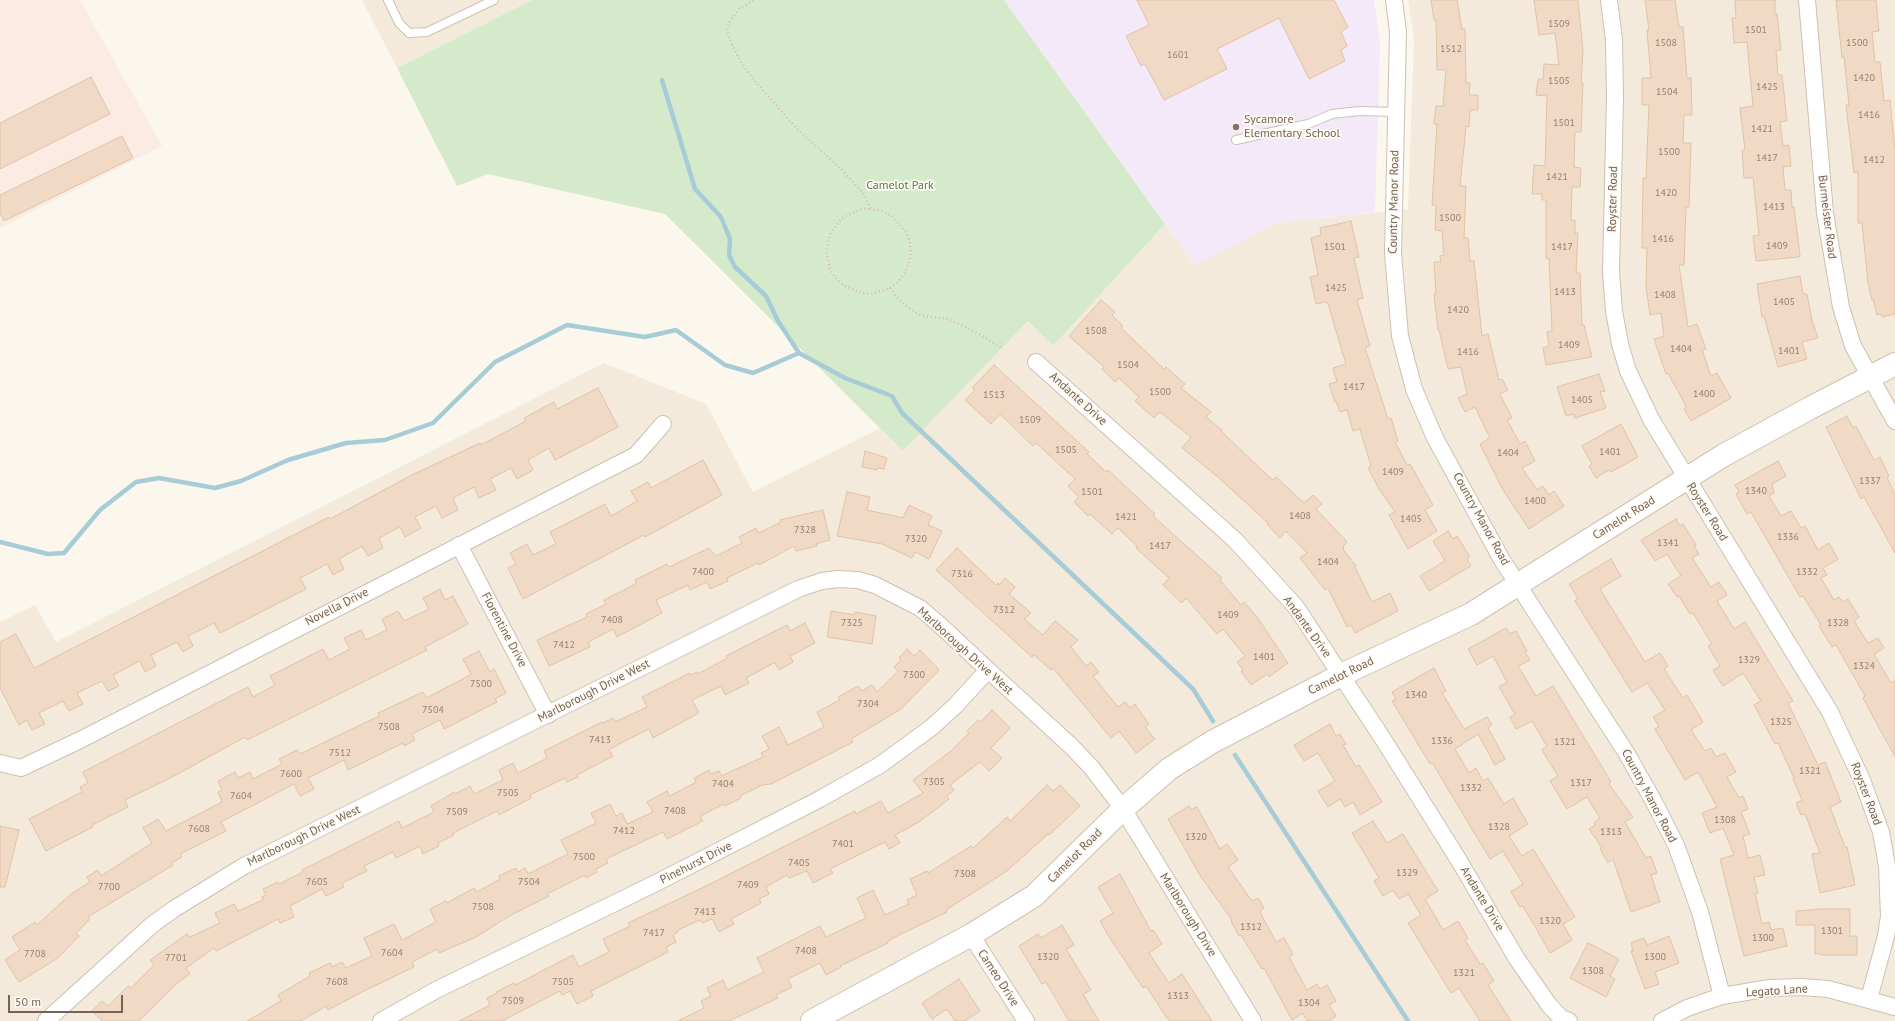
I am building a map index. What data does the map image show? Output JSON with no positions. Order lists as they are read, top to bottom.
{
  "streets": {
    "street": [
      "Royster Road",
      "Country Manor Road",
      "Burmeister Road",
      "Andante Drive",
      "Camelot Road",
      "Novella Drive",
      "Florentine Drive",
      "Marlborough Drive West",
      "Pinehurst Drive",
      "Marlborough Drive",
      "Cameo Drive",
      "Legato Lane"
    ]
  },
  "crossings": [
    ["Royster Road", "Camelot Road"],
    ["Royster Road", "Legato Lane"],
    ["Country Manor Road", "Camelot Road"],
    ["Country Manor Road", "Legato Lane"],
    ["Burmeister Road", "Camelot Road"],
    ["Andante Drive", "Camelot Road"],
    ["Camelot Road", "Marlborough Drive West"],
    ["Camelot Road", "Marlborough Drive"],
    ["Camelot Road", "Cameo Drive"],
    ["Novella Drive", "Florentine Drive"],
    ["Florentine Drive", "Marlborough Drive West"],
    ["Marlborough Drive West", "Pinehurst Drive"],
    ["Marlborough Drive West", "Marlborough Drive"]
  ],
  "parks": ["Camelot Park"],
  "places": ["Sycamore Elementary School"],
  "house_numbers": [
    "1509",
    "1501",
    "1508",
    "1500",
    "1512",
    "1601",
    "1420",
    "1505",
    "1425",
    "1504",
    "1416",
    "1501",
    "1421",
    "1500",
    "1417",
    "1412",
    "1421",
    "1420",
    "1413",
    "1500",
    "1416",
    "1409",
    "1501",
    "1417",
    "1425",
    "1413",
    "1408",
    "1405",
    "1420",
    "1508",
    "1409",
    "1404",
    "1401",
    "1416",
    "1504",
    "1417",
    "1500",
    "1400",
    "1513",
    "1405",
    "1509",
    "1505",
    "1401",
    "1404",
    "1409",
    "1337",
    "1340",
    "1501",
    "1400",
    "1408",
    "1421",
    "1405",
    "7328",
    "1336",
    "7320",
    "1341",
    "1417",
    "1404",
    "7400",
    "1332",
    "7316",
    "7312",
    "1409",
    "7408",
    "7325",
    "1328",
    "7412",
    "1401",
    "1329",
    "1324",
    "7300",
    "7500",
    "1340",
    "7304",
    "7504",
    "1325",
    "7508",
    "7413",
    "1336",
    "1321",
    "7512",
    "1321",
    "7600",
    "7305",
    "1317",
    "7404",
    "1332",
    "7505",
    "7604",
    "7408",
    "7509",
    "1308",
    "1328",
    "7608",
    "7412",
    "1313",
    "1320",
    "7401",
    "7500",
    "7405",
    "1329",
    "7308",
    "7605",
    "7504",
    "7409",
    "7700",
    "7508",
    "7413",
    "1320",
    "1312",
    "1301",
    "7417",
    "1300",
    "7408",
    "7604",
    "7708",
    "1320",
    "1300",
    "7701",
    "1308",
    "1321",
    "7608",
    "7505",
    "1313",
    "7509",
    "1304"
  ],
  "scale_bar": "50 m"
}
